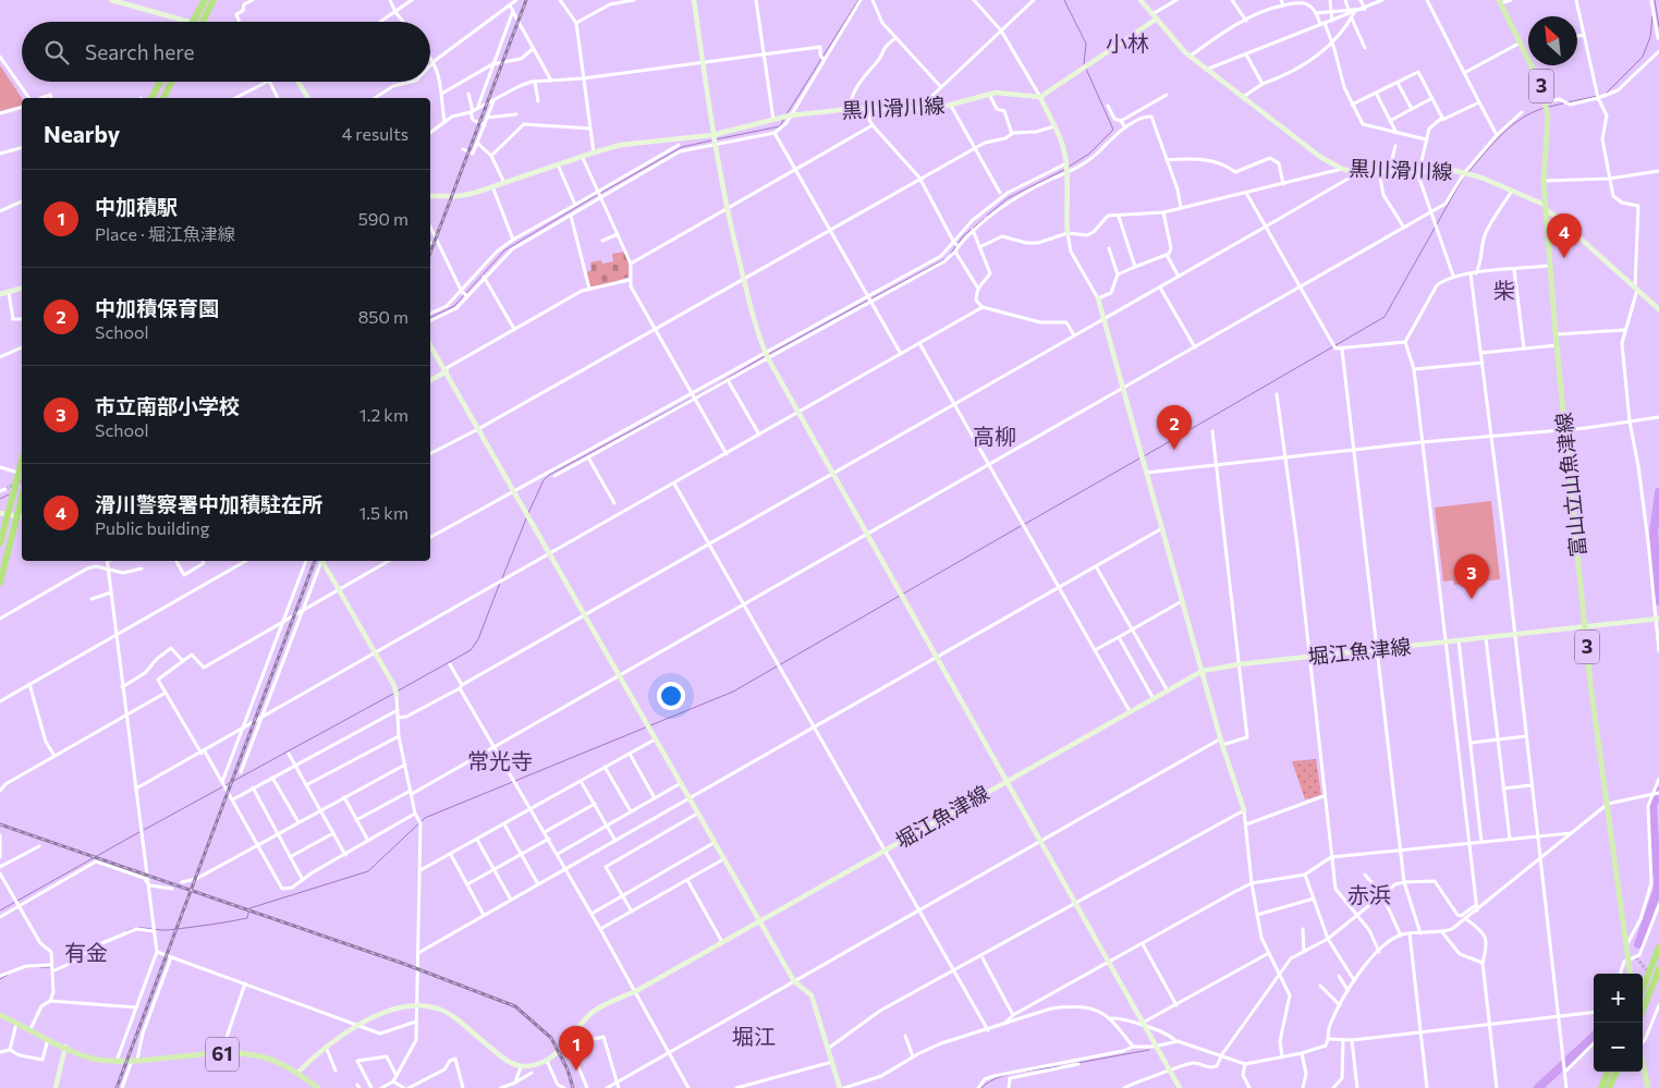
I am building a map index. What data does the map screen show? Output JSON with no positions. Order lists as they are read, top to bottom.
{
  "streets": {
    "main road": ["3", "富山立山魚津線", "61"],
    "street": ["黒川滑川線", "堀江魚津線"]
  },
  "crossings": [
    ["黒川滑川線", "富山立山魚津線"],
    ["富山立山魚津線", "堀江魚津線"]
  ],
  "districts": [
    "小林",
    "柴",
    "高柳",
    "常光寺",
    "赤浜",
    "有金",
    "堀江"
  ],
  "north": "top left",
  "page": {
    "search": "Search here",
    "heading": ["Nearby", "4 results"],
    "list": [
      {
        "mark": "1",
        "name": "中加積駅",
        "note": "Place · 堀江魚津線",
        "value": "590 m"
      },
      {
        "mark": "2",
        "name": "中加積保育園",
        "note": "School",
        "value": "850 m"
      },
      {
        "mark": "3",
        "name": "市立南部小学校",
        "note": "School",
        "value": "1.2 km"
      },
      {
        "mark": "4",
        "name": "滑川警察署中加積駐在所",
        "note": "Public building",
        "value": "1.5 km"
      }
    ],
    "pins": [
      "4",
      "2",
      "3",
      "1"
    ],
    "map_buttons": ["+", "−"]
  }
}
